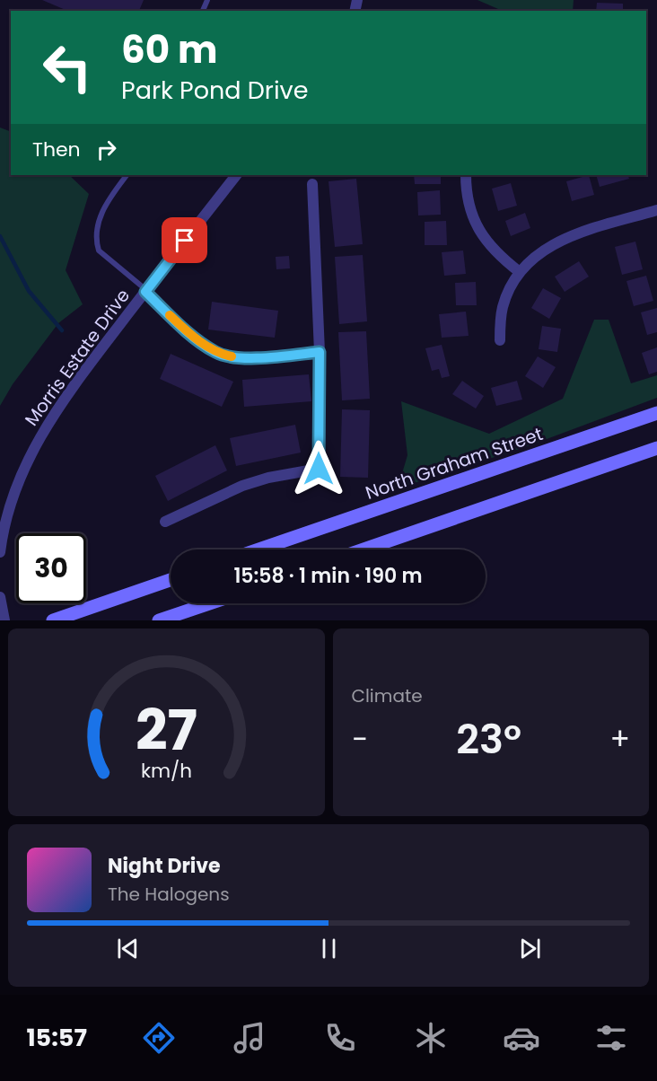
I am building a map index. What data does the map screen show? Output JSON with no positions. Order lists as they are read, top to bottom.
{
  "streets": {
    "main road": ["North Graham Street"],
    "street": ["Morris Estate Drive"]
  },
  "page": {
    "turn": ["60 m", "Park Pond Drive"],
    "then": "Then",
    "limit": "30",
    "trip": "15:58 · 1 min · 190 m",
    "tile": "Climate",
    "heat": ["−", "23°", "+"],
    "song": ["Night Drive", "The Halogens"],
    "tabs": "15:57",
    "gauge": ["27", "km/h"]
  }
}
